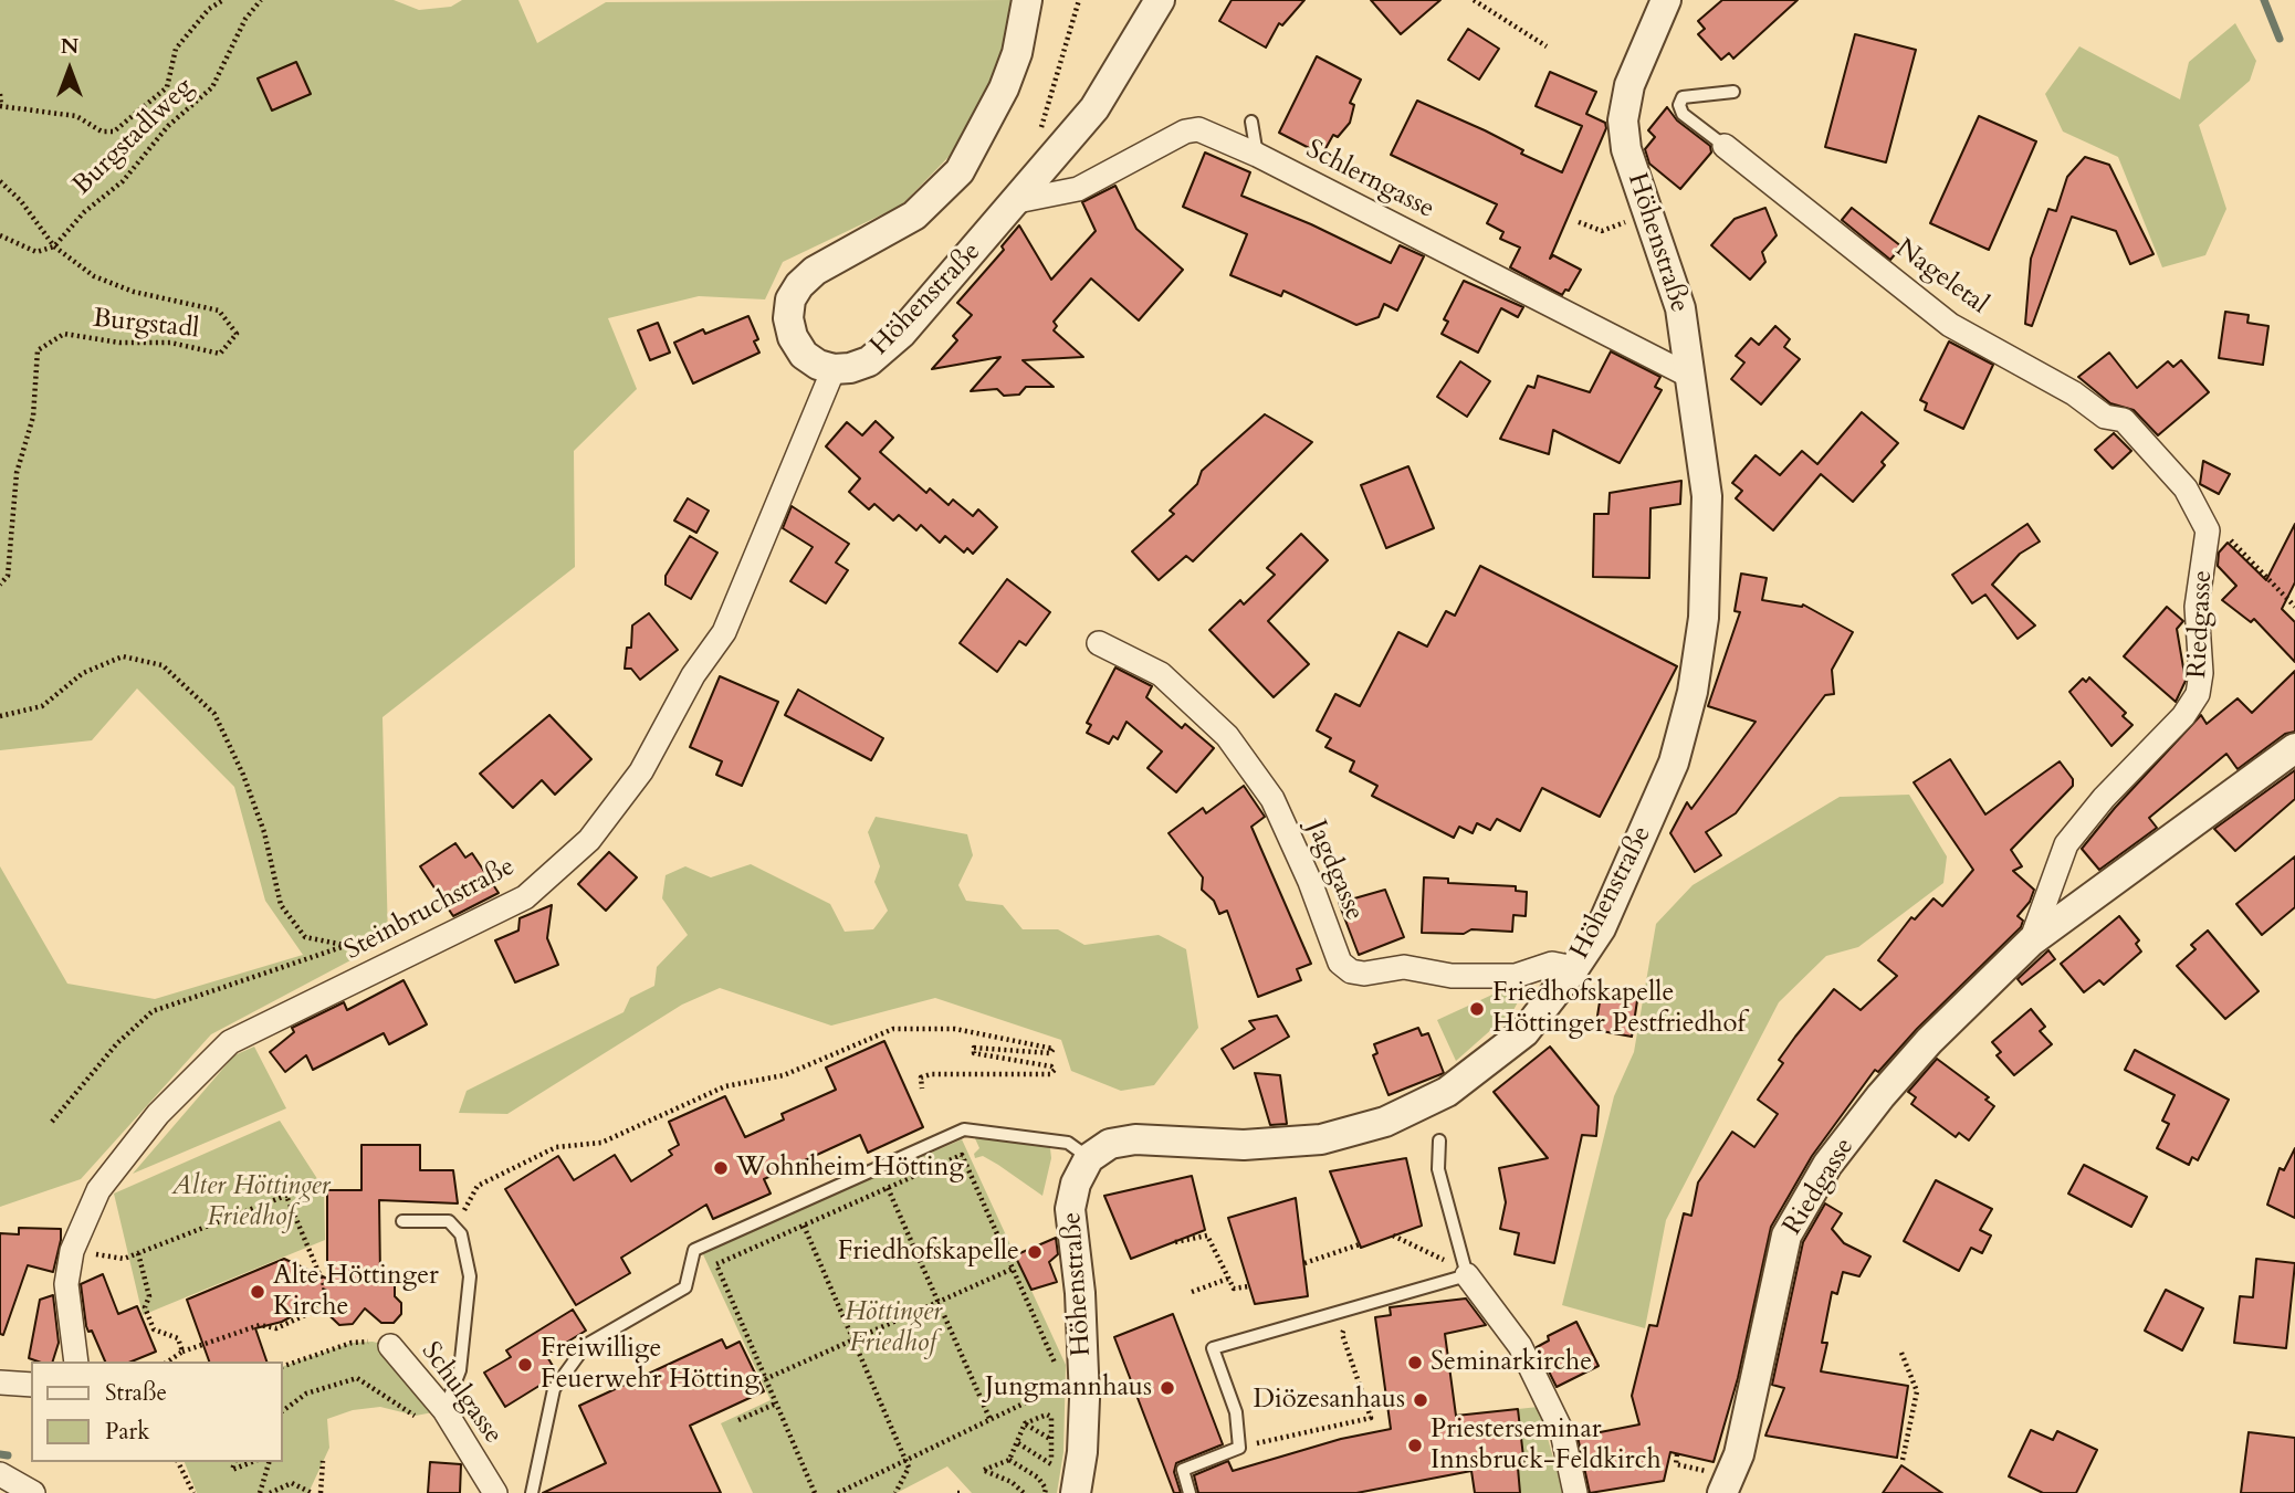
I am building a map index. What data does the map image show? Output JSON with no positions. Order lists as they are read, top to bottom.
{
  "streets": {
    "street": [
      "Schlerngasse",
      "Höhenstraße",
      "Nageletal",
      "Riedgasse",
      "Jagdgasse",
      "Steinbruchstraße",
      "Schulgasse"
    ],
    "path": ["Burgstadlweg", "Burgstadl"]
  },
  "crossings": [
    ["Burgstadlweg", "Burgstadl"],
    ["Schlerngasse", "Höhenstraße"],
    ["Höhenstraße", "Jagdgasse"],
    ["Höhenstraße", "Steinbruchstraße"],
    ["Nageletal", "Riedgasse"]
  ],
  "parks": ["Alter Höttinger Friedhof", "Höttinger Friedhof"],
  "places": [
    "Friedhofskapelle Höttinger Pestfriedhof",
    "Wohnheim Hötting",
    "Friedhofskapelle",
    "Alte Höttinger Kirche",
    "Seminarkirche",
    "Freiwillige Feuerwehr Hötting",
    "Jungmannhaus",
    "Diözesanhaus",
    "Priesterseminar Innsbruck-Feldkirch"
  ],
  "legend": ["Straße", "Park"],
  "north": "top"
}
